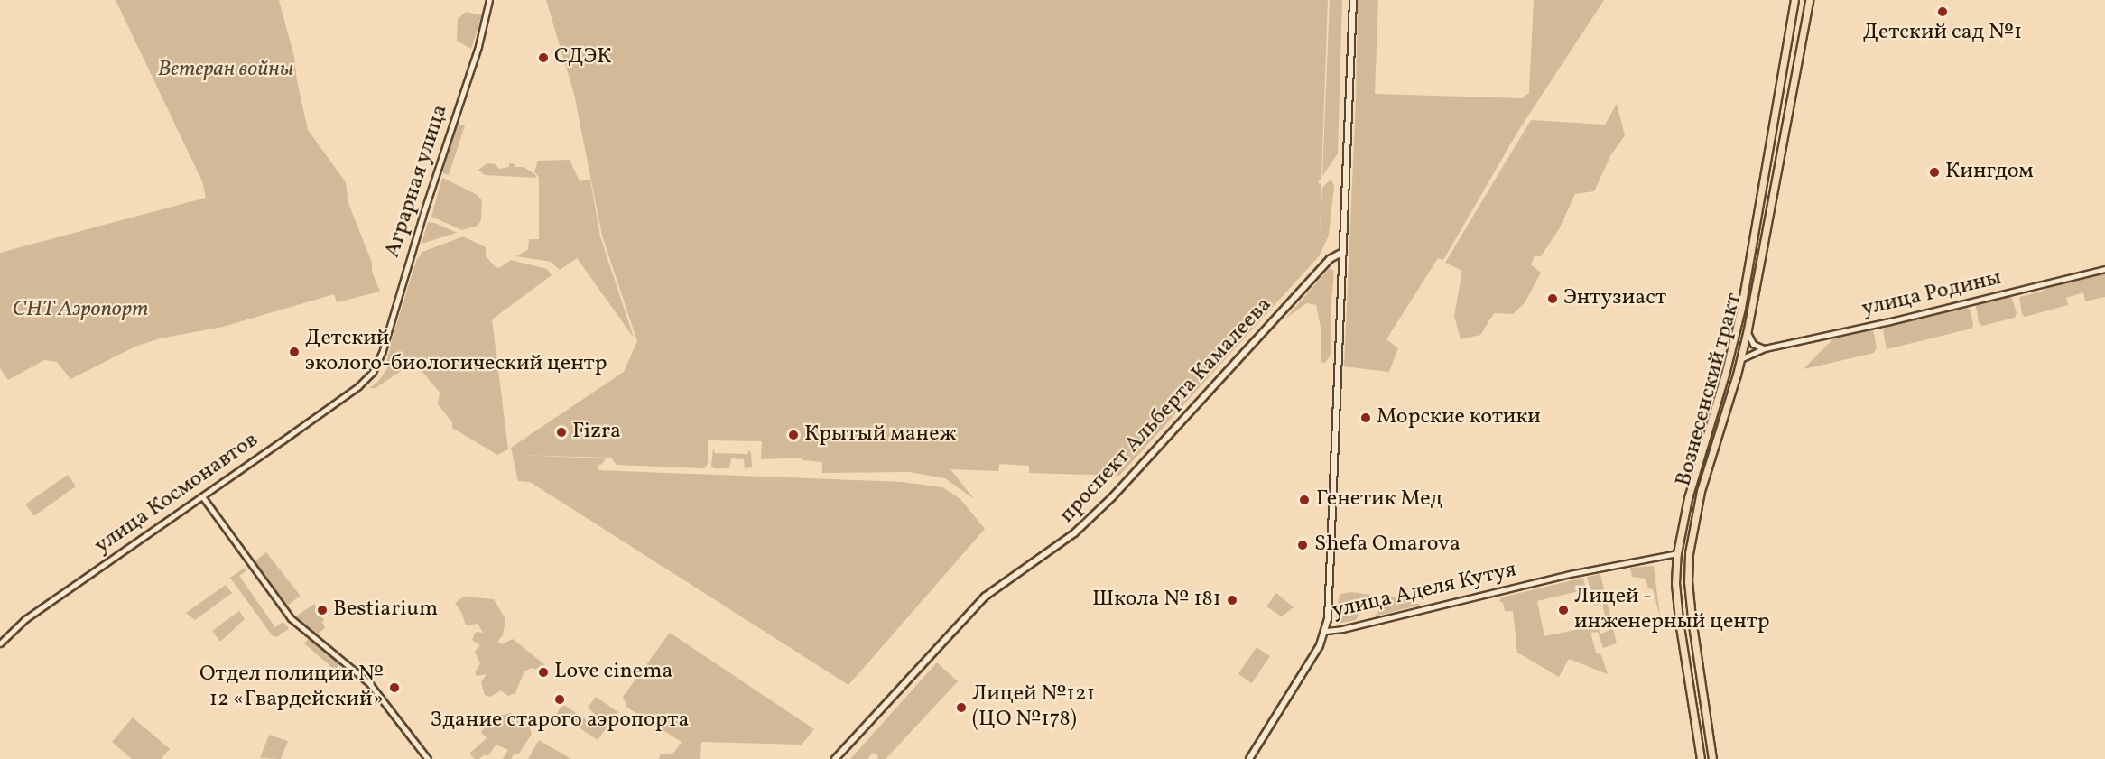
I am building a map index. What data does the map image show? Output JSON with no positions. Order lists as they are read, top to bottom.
{
  "streets": {
    "main road": ["Вознесенский тракт", "проспект Альберта Камалеева", "улица Аделя Кутуя"],
    "street": ["Аграрная улица", "улица Родины", "улица Космонавтов"]
  },
  "crossings": [
    ["Аграрная улица", "улица Космонавтов"],
    ["улица Родины", "Вознесенский тракт"],
    ["Вознесенский тракт", "улица Аделя Кутуя"]
  ],
  "parks": ["Ветеран войны", "СНТ Аэропорт"],
  "places": [
    "Детский сад №1",
    "СДЭК",
    "Кингдом",
    "Энтузиаст",
    "Детский эколого-биологический центр",
    "Морские котики",
    "Fizra",
    "Крытый манеж",
    "Генетик Мед",
    "Shefa Omarova",
    "Школа № 181",
    "Bestiarium",
    "Лицей - инженерный центр",
    "Love cinema",
    "Отдел полиции № 12 «Гвардейский»",
    "Здание старого аэропорта",
    "Лицей №121 (ЦО №178)"
  ]
}
